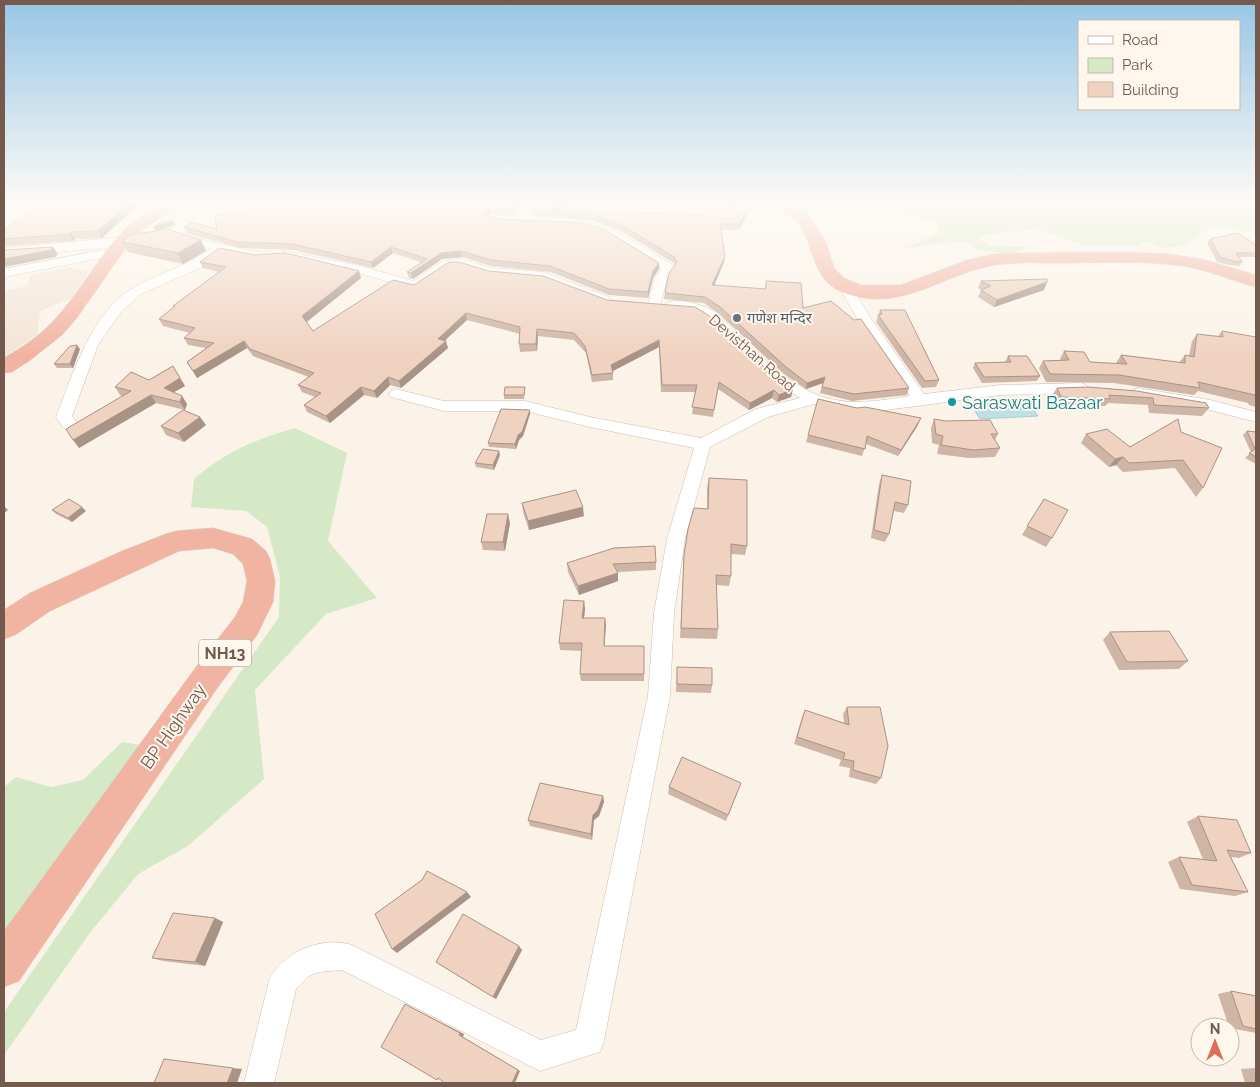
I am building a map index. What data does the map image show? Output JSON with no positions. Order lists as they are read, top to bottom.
{
  "streets": {
    "highway": ["NH13", "BP Highway"],
    "street": ["Devisthan Road"]
  },
  "places": ["गणेश मन्दिर", "Saraswati Bazaar"],
  "legend": ["Road", "Park", "Building"],
  "north": "top"
}
